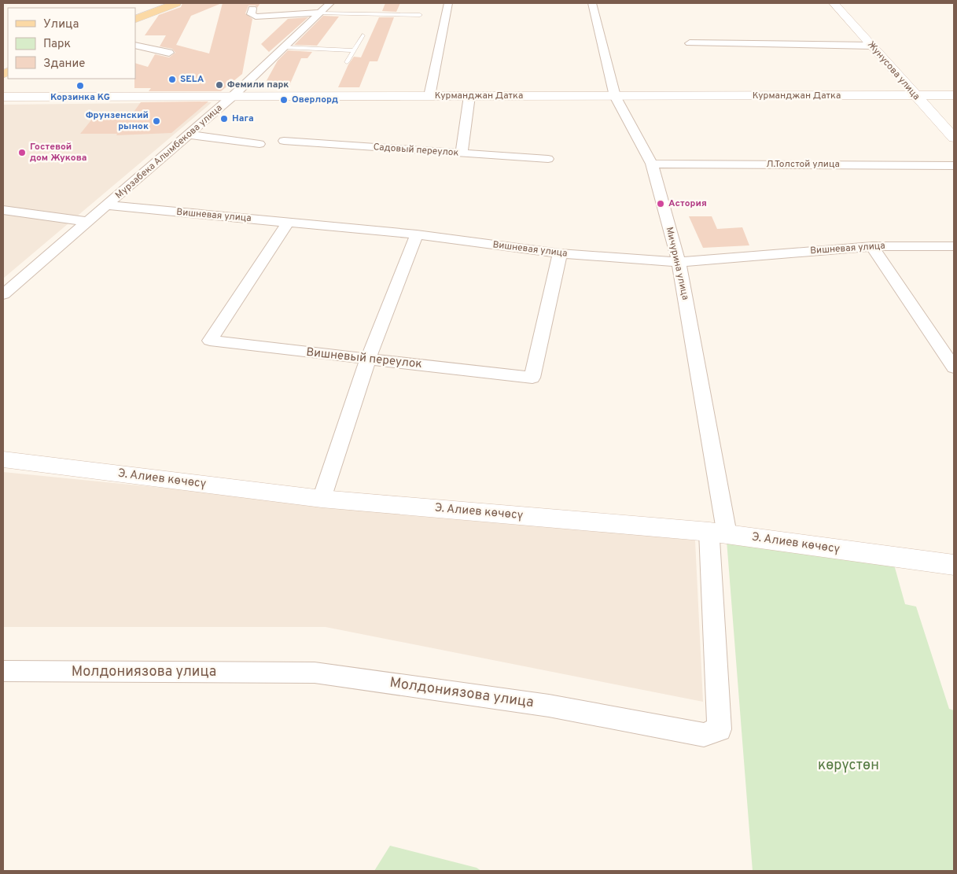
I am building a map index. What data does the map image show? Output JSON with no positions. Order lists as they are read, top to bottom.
{
  "streets": {
    "main road": ["Жунусова улица", "Курманджан Датка", "Э. Алиев көчөсү"],
    "street": [
      "Садовый переулок",
      "Мурзабека Алымбекова улица",
      "Л.Толстой улица",
      "Вишневая улица",
      "Мичурина улица",
      "Вишневый переулок",
      "Молдониязова улица"
    ]
  },
  "crossings": [
    ["Жунусова улица", "Курманджан Датка"],
    ["Курманджан Датка", "Мурзабека Алымбекова улица"],
    ["Курманджан Датка", "Мичурина улица"],
    ["Мурзабека Алымбекова улица", "Вишневая улица"],
    ["Л.Толстой улица", "Мичурина улица"],
    ["Вишневая улица", "Мичурина улица"],
    ["Вишневая улица", "Вишневый переулок"],
    ["Мичурина улица", "Э. Алиев көчөсү"],
    ["Мичурина улица", "Молдониязова улица"],
    ["Э. Алиев көчөсү", "Молдониязова улица"]
  ],
  "parks": ["көрүстөн"],
  "places": [
    "SELA",
    "Фемили парк",
    "Корзинка KG",
    "Оверлорд",
    "Нага",
    "Фрунзенский рынок",
    "Гостевой дом Жукова",
    "Астория"
  ],
  "legend": ["Улица", "Парк", "Здание"]
}
